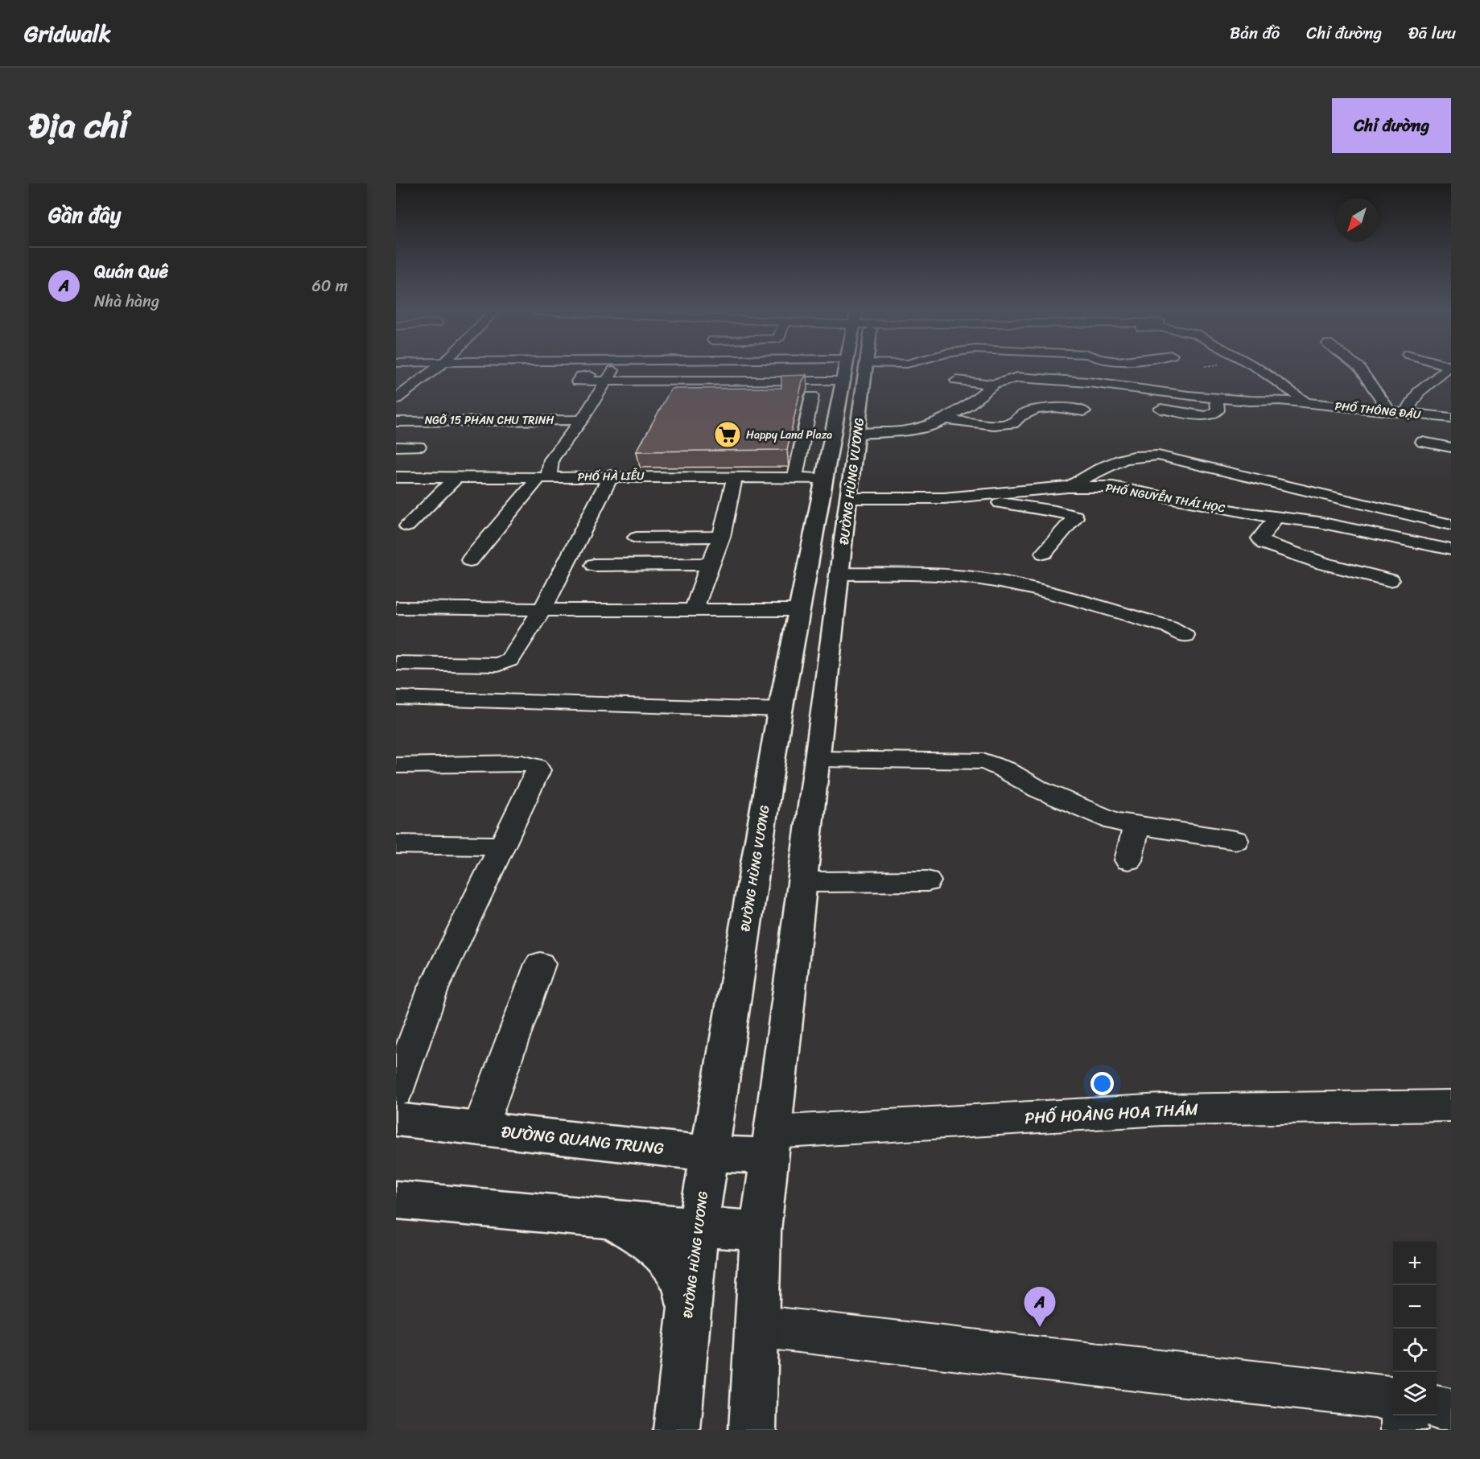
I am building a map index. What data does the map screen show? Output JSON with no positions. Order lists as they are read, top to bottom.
{
  "streets": {
    "main road": ["ĐƯỜNG HÙNG VƯƠNG", "ĐƯỜNG QUANG TRUNG"],
    "street": [
      "PHỐ THÔNG ĐẬU",
      "NGÕ 15 PHAN CHU TRINH",
      "PHỐ HÀ LIỄU",
      "PHỐ NGUYỄN THÁI HỌC",
      "PHỐ HOÀNG HOA THÁM"
    ]
  },
  "crossings": [
    ["PHỐ THÔNG ĐẬU", "ĐƯỜNG HÙNG VƯƠNG"],
    ["PHỐ HÀ LIỄU", "ĐƯỜNG HÙNG VƯƠNG"],
    ["ĐƯỜNG HÙNG VƯƠNG", "PHỐ NGUYỄN THÁI HỌC"],
    ["ĐƯỜNG HÙNG VƯƠNG", "PHỐ HOÀNG HOA THÁM"],
    ["ĐƯỜNG HÙNG VƯƠNG", "ĐƯỜNG QUANG TRUNG"],
    ["PHỐ HOÀNG HOA THÁM", "ĐƯỜNG QUANG TRUNG"]
  ],
  "places": {
    "supermarket": ["Happy Land Plaza"]
  },
  "north": "bottom left",
  "page": {
    "header": "Gridwalk",
    "nav": ["Bản đồ", "Chỉ đường", "Đã lưu"],
    "title": "Địa chỉ",
    "buttons": "Chỉ đường",
    "heading": "Gần đây",
    "list": [
      {
        "mark": "A",
        "name": "Quán Quê",
        "note": "Nhà hàng",
        "value": "60 m"
      }
    ],
    "map_buttons": ["+", "−"],
    "pins": "A"
  }
}
